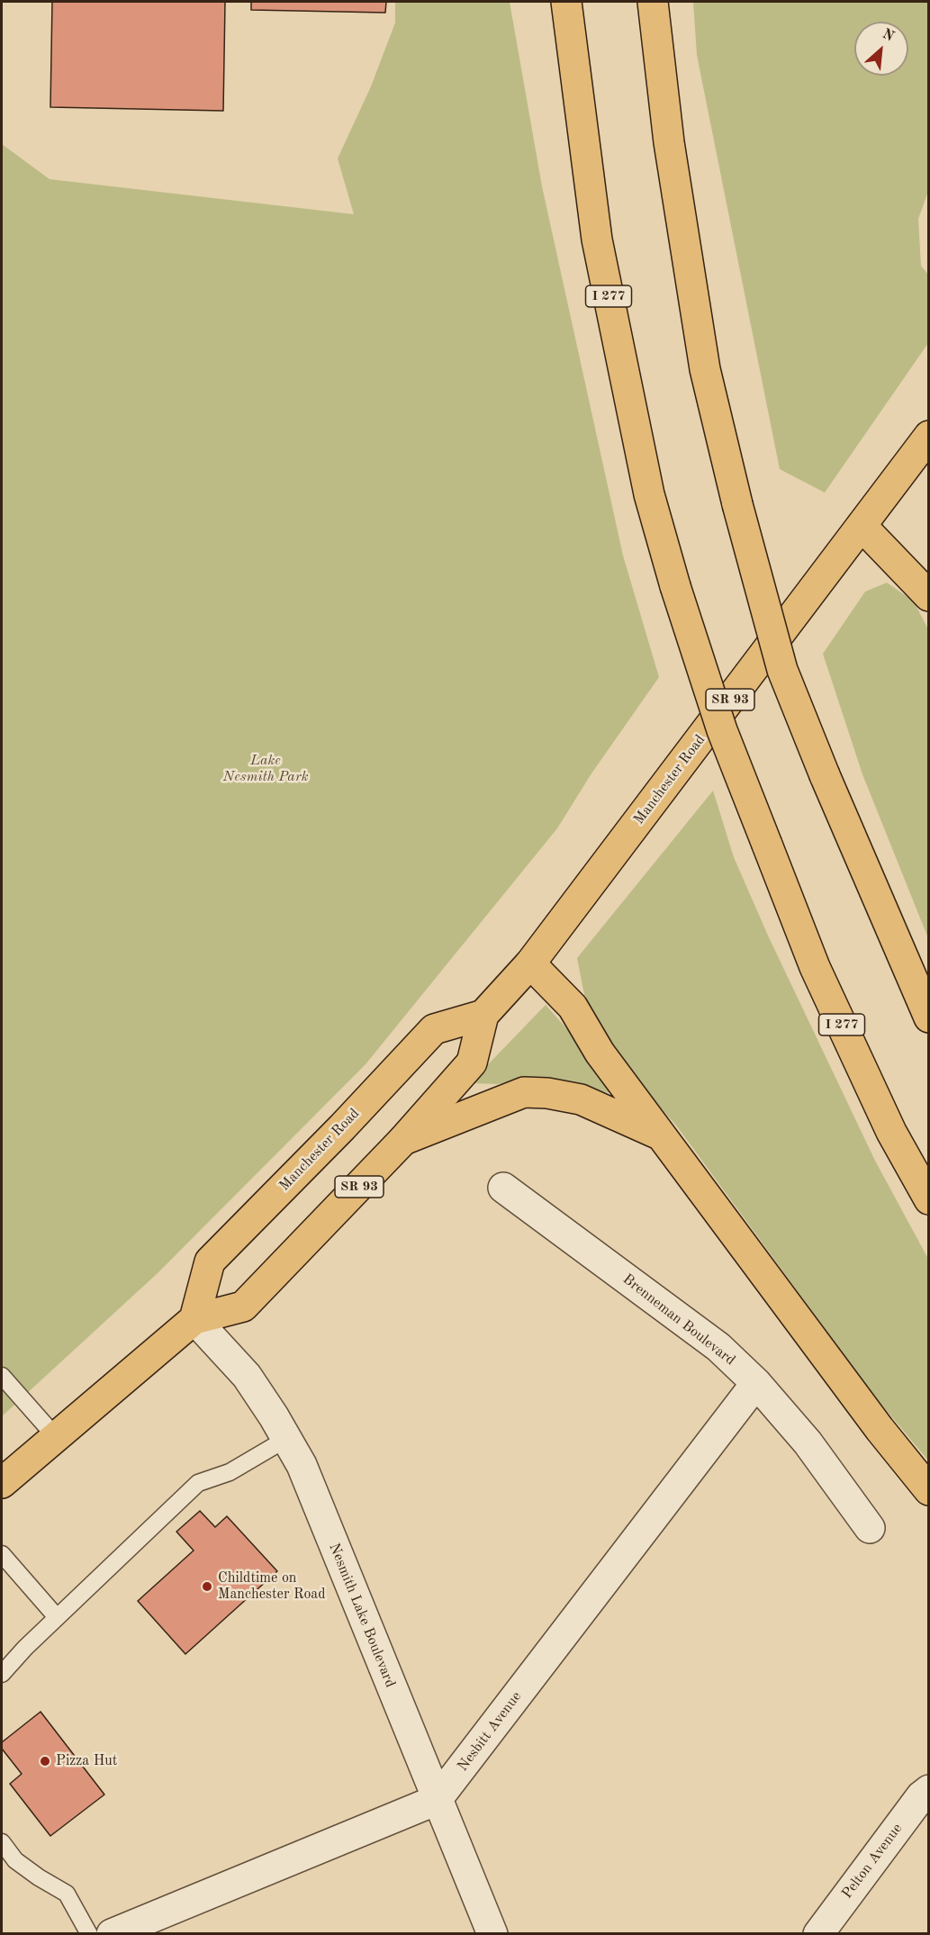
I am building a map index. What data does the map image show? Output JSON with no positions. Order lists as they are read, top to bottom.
{
  "streets": {
    "main road": ["I 277", "SR 93", "Manchester Road"],
    "street": [
      "Brenneman Boulevard",
      "Nesmith Lake Boulevard",
      "Nesbitt Avenue",
      "Pelton Avenue"
    ]
  },
  "crossings": [
    ["Manchester Road", "Nesmith Lake Boulevard"],
    ["Brenneman Boulevard", "Nesbitt Avenue"],
    ["Nesmith Lake Boulevard", "Nesbitt Avenue"]
  ],
  "parks": ["Lake Nesmith Park"],
  "places": ["Childtime on Manchester Road", "Pizza Hut"],
  "north": "top right"
}
